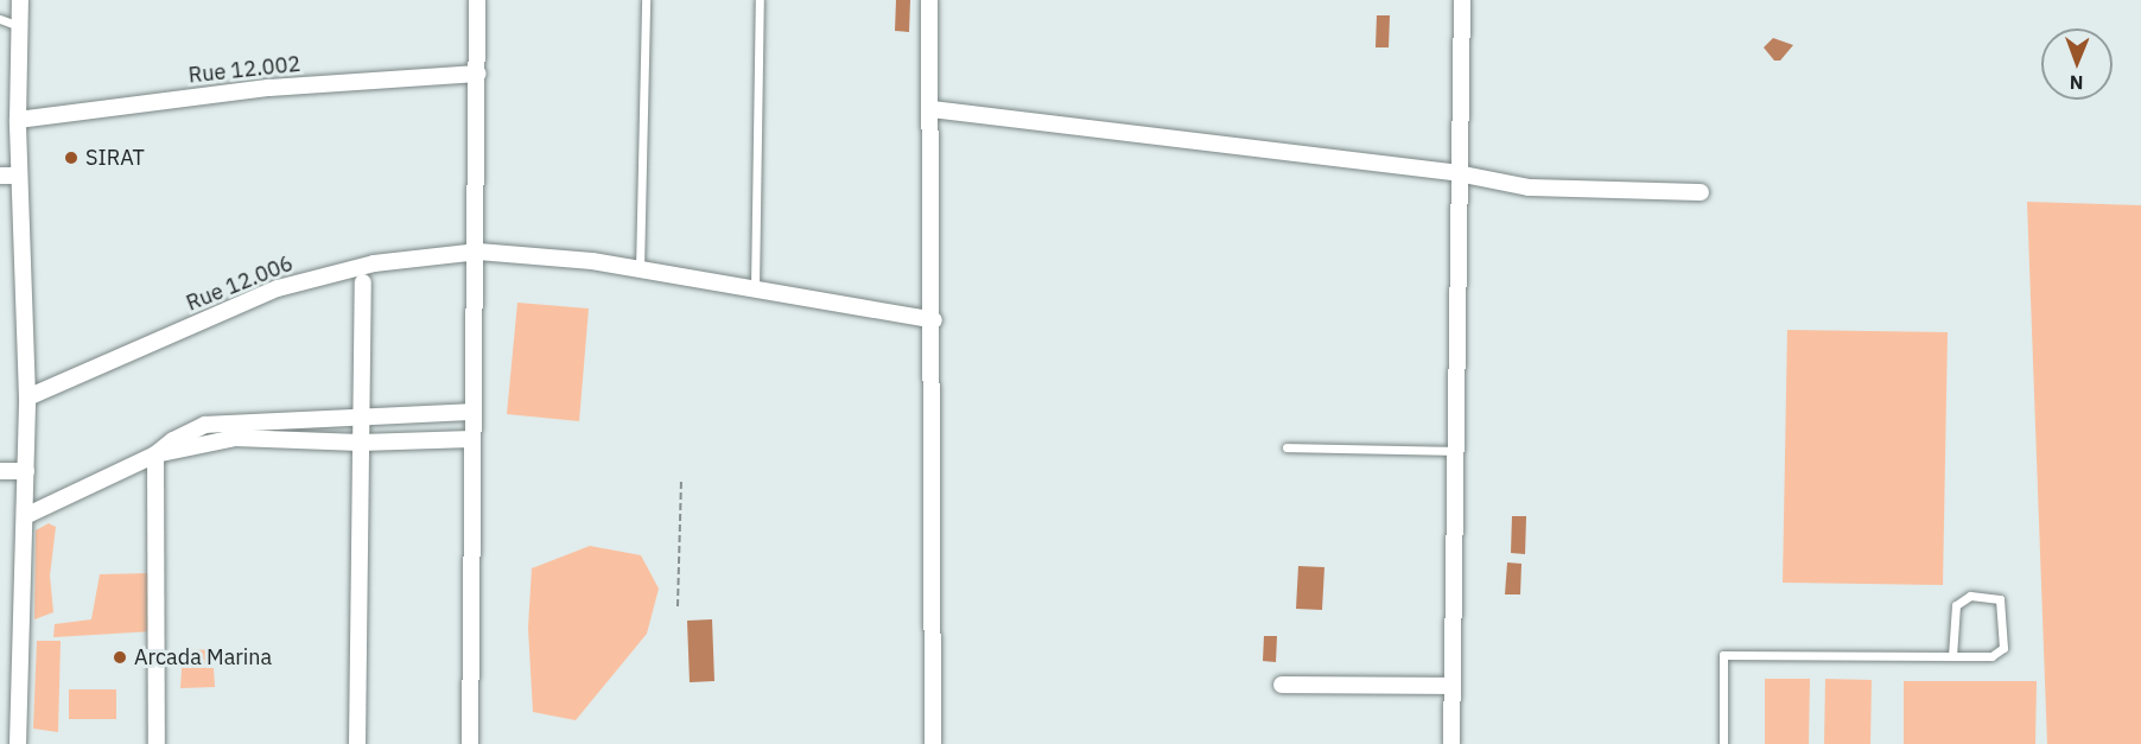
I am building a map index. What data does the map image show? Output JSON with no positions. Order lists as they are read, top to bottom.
{
  "streets": {
    "street": ["Rue 12.002", "Rue 12.006"]
  },
  "places": ["SIRAT", "Arcada Marina"],
  "north": "bottom"
}
